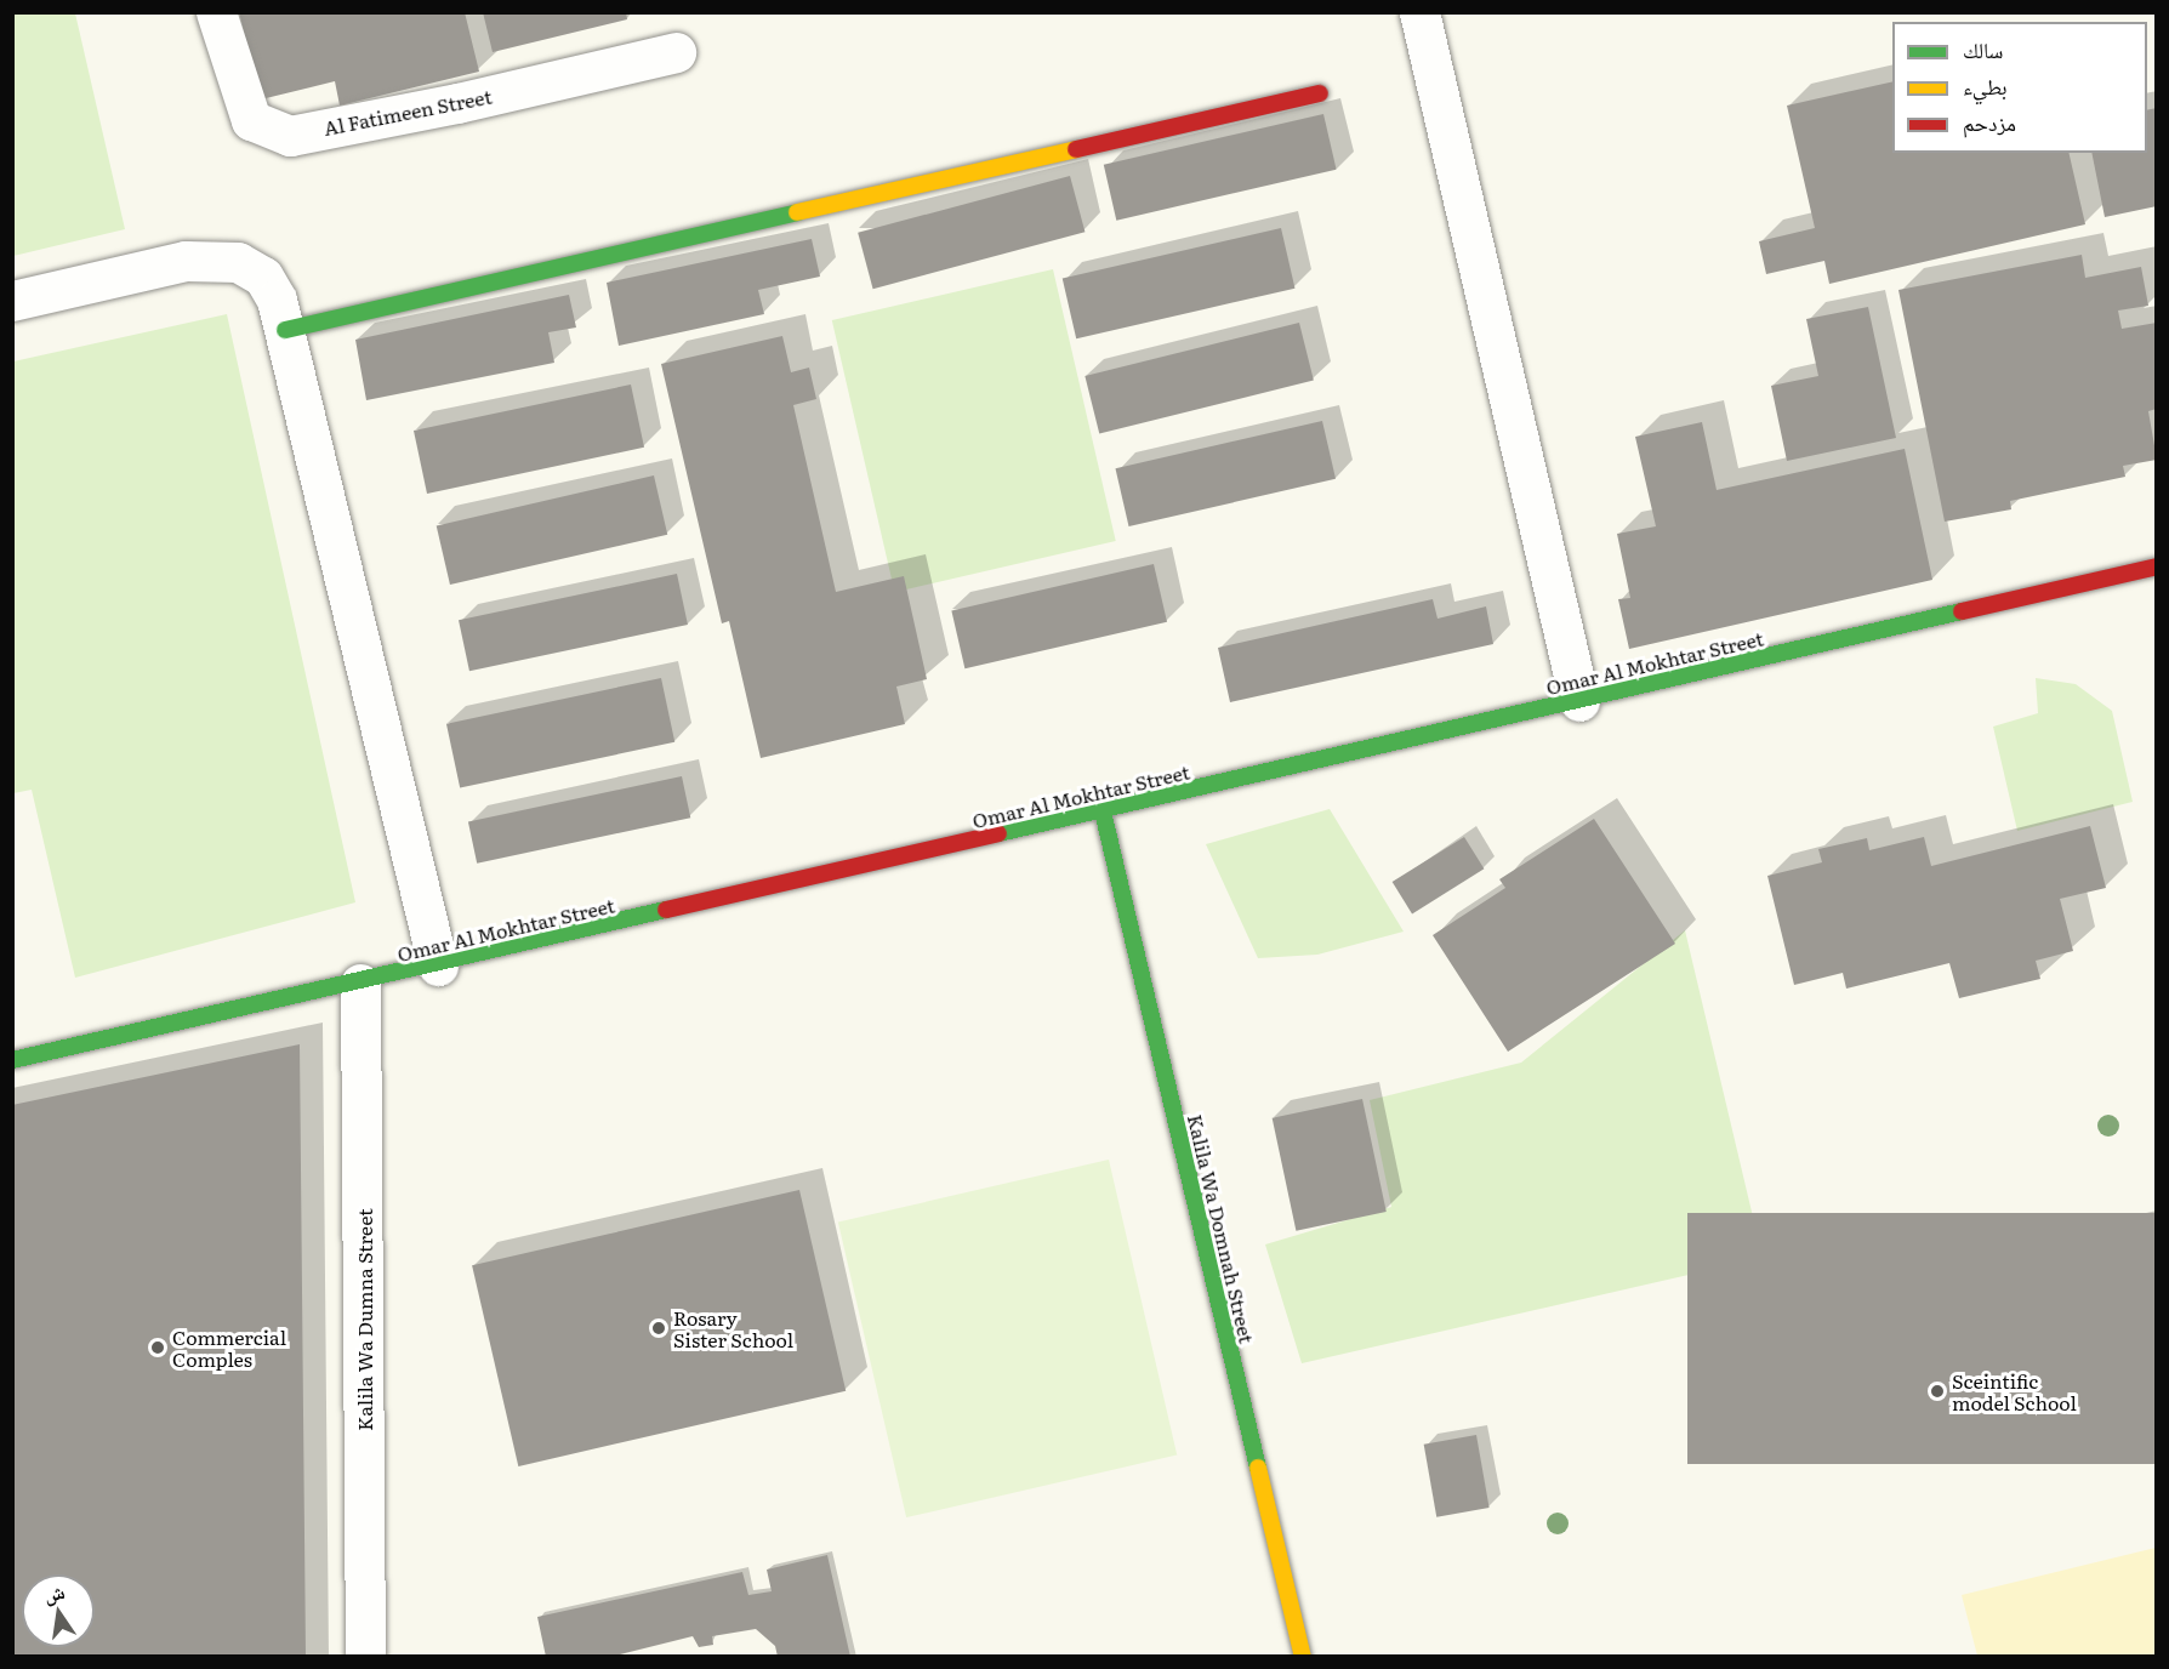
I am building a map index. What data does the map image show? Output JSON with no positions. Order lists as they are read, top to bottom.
{
  "streets": {
    "street": [
      "Al Fatimeen Street",
      "Omar Al Mokhtar Street",
      "Kalila Wa Domnah Street",
      "Kalila Wa Dumna Street"
    ]
  },
  "crossings": [
    ["Omar Al Mokhtar Street", "Kalila Wa Domnah Street"],
    ["Omar Al Mokhtar Street", "Kalila Wa Dumna Street"]
  ],
  "places": ["Rosary Sister School", "Commercial Comples", "Sceintific model School"],
  "legend": ["سالك", "بطيء", "مزدحم"],
  "north": "top"
}
